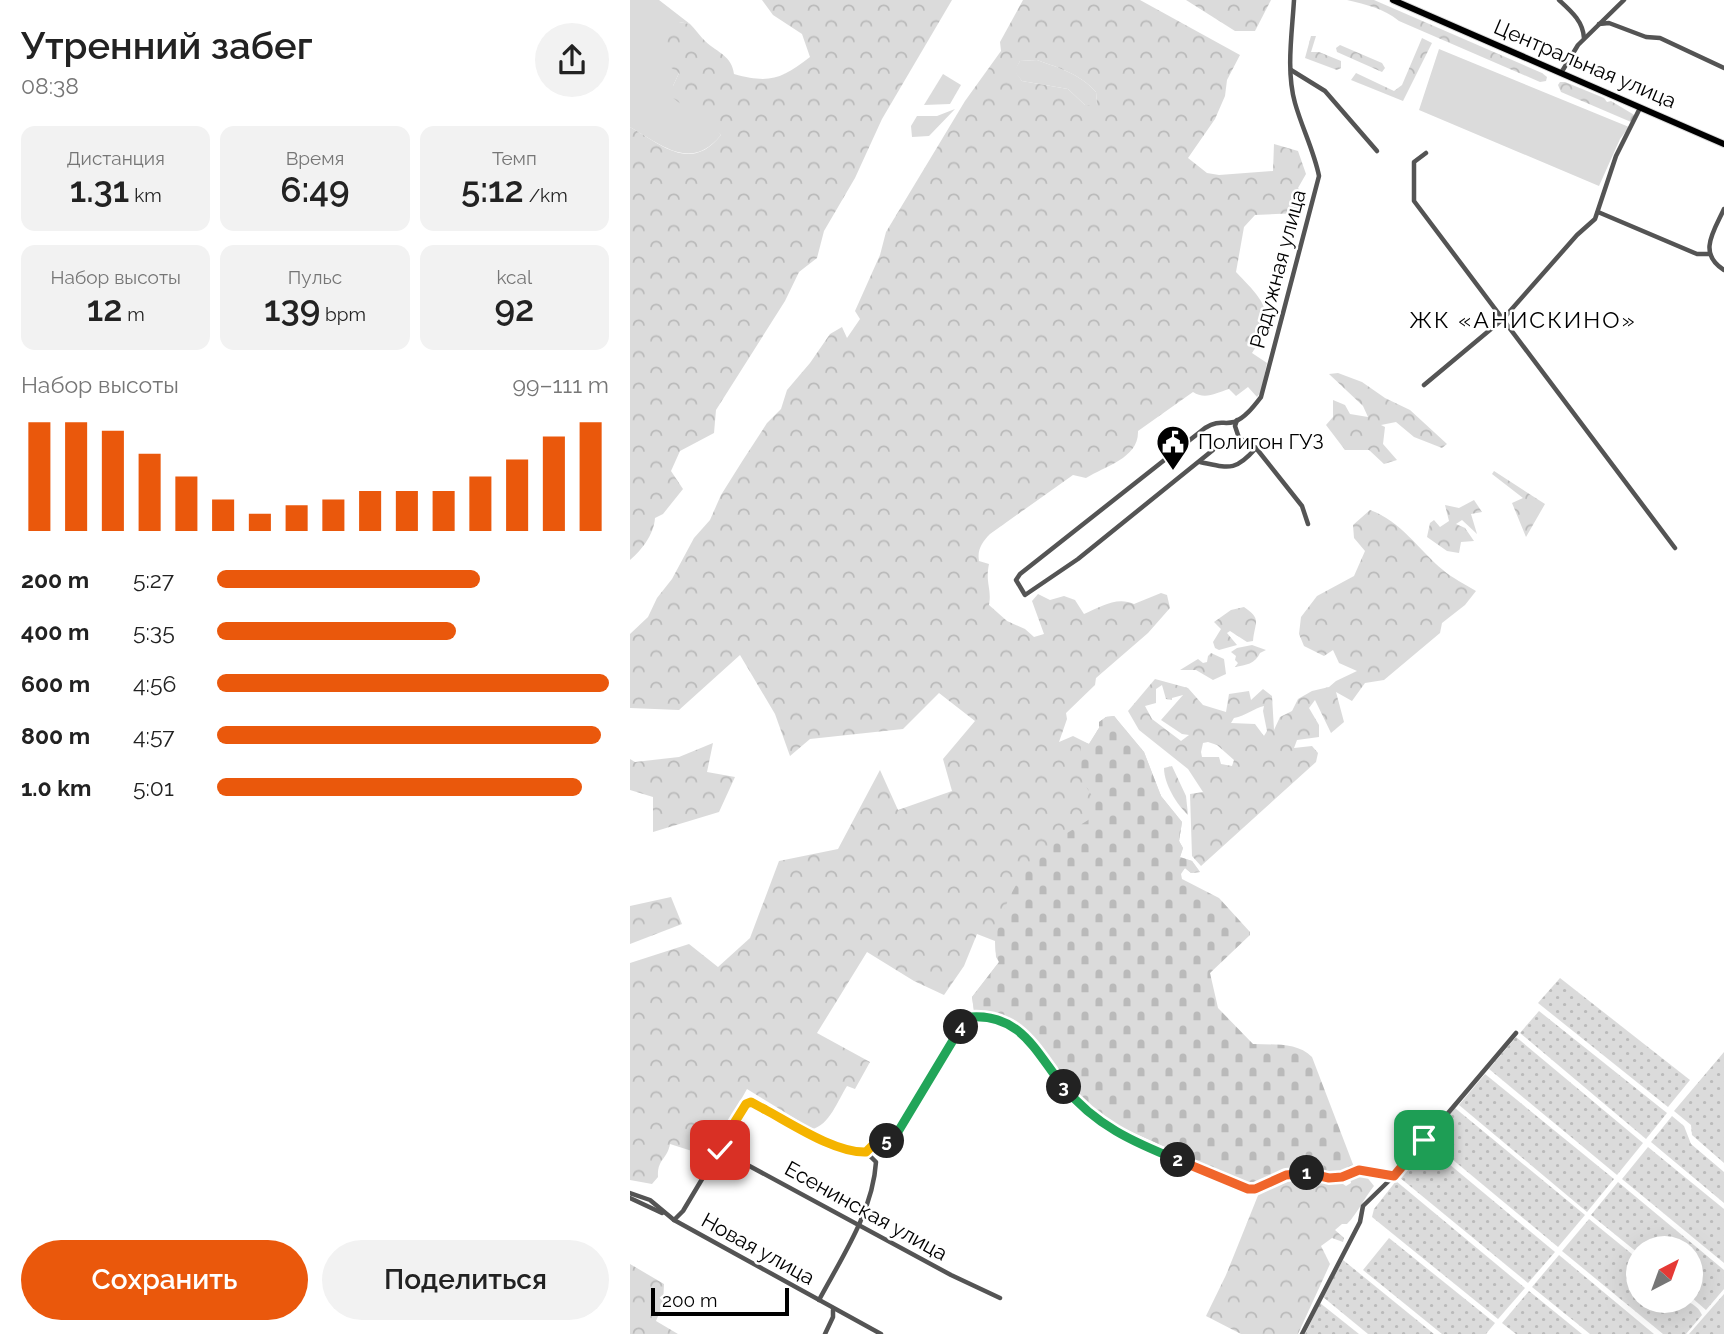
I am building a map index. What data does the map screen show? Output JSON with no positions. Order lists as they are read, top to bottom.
{
  "streets": {
    "main road": ["Центральная улица"],
    "street": ["Радужная улица", "Есенинская улица", "Новая улица"]
  },
  "districts": ["ЖК «АНИСКИНО»"],
  "places": {
    "public building": ["Полигон ГУЗ"]
  },
  "scale_bar": "200 m",
  "north": "top right",
  "page": {
    "heading": ["Утренний забег", "08:38"],
    "stats": [
      ["Дистанция", "1.31 km"],
      ["Время", "6:49"],
      ["Темп", "5:12 /km"],
      ["Набор высоты", "12 m"],
      ["Пульс", "139 bpm"],
      ["kcal", "92"]
    ],
    "chart": ["Набор высоты", "99–111 m"],
    "list": [
      {
        "name": "200 m",
        "note": "5:27"
      },
      {
        "name": "400 m",
        "note": "5:35"
      },
      {
        "name": "600 m",
        "note": "4:56"
      },
      {
        "name": "800 m",
        "note": "4:57"
      },
      {
        "name": "1.0 km",
        "note": "5:01"
      }
    ],
    "pins": [
      "4",
      "3",
      "5",
      "2",
      "1"
    ],
    "buttons": ["Сохранить", "Поделиться"],
    "scale": "200 m"
  }
}
